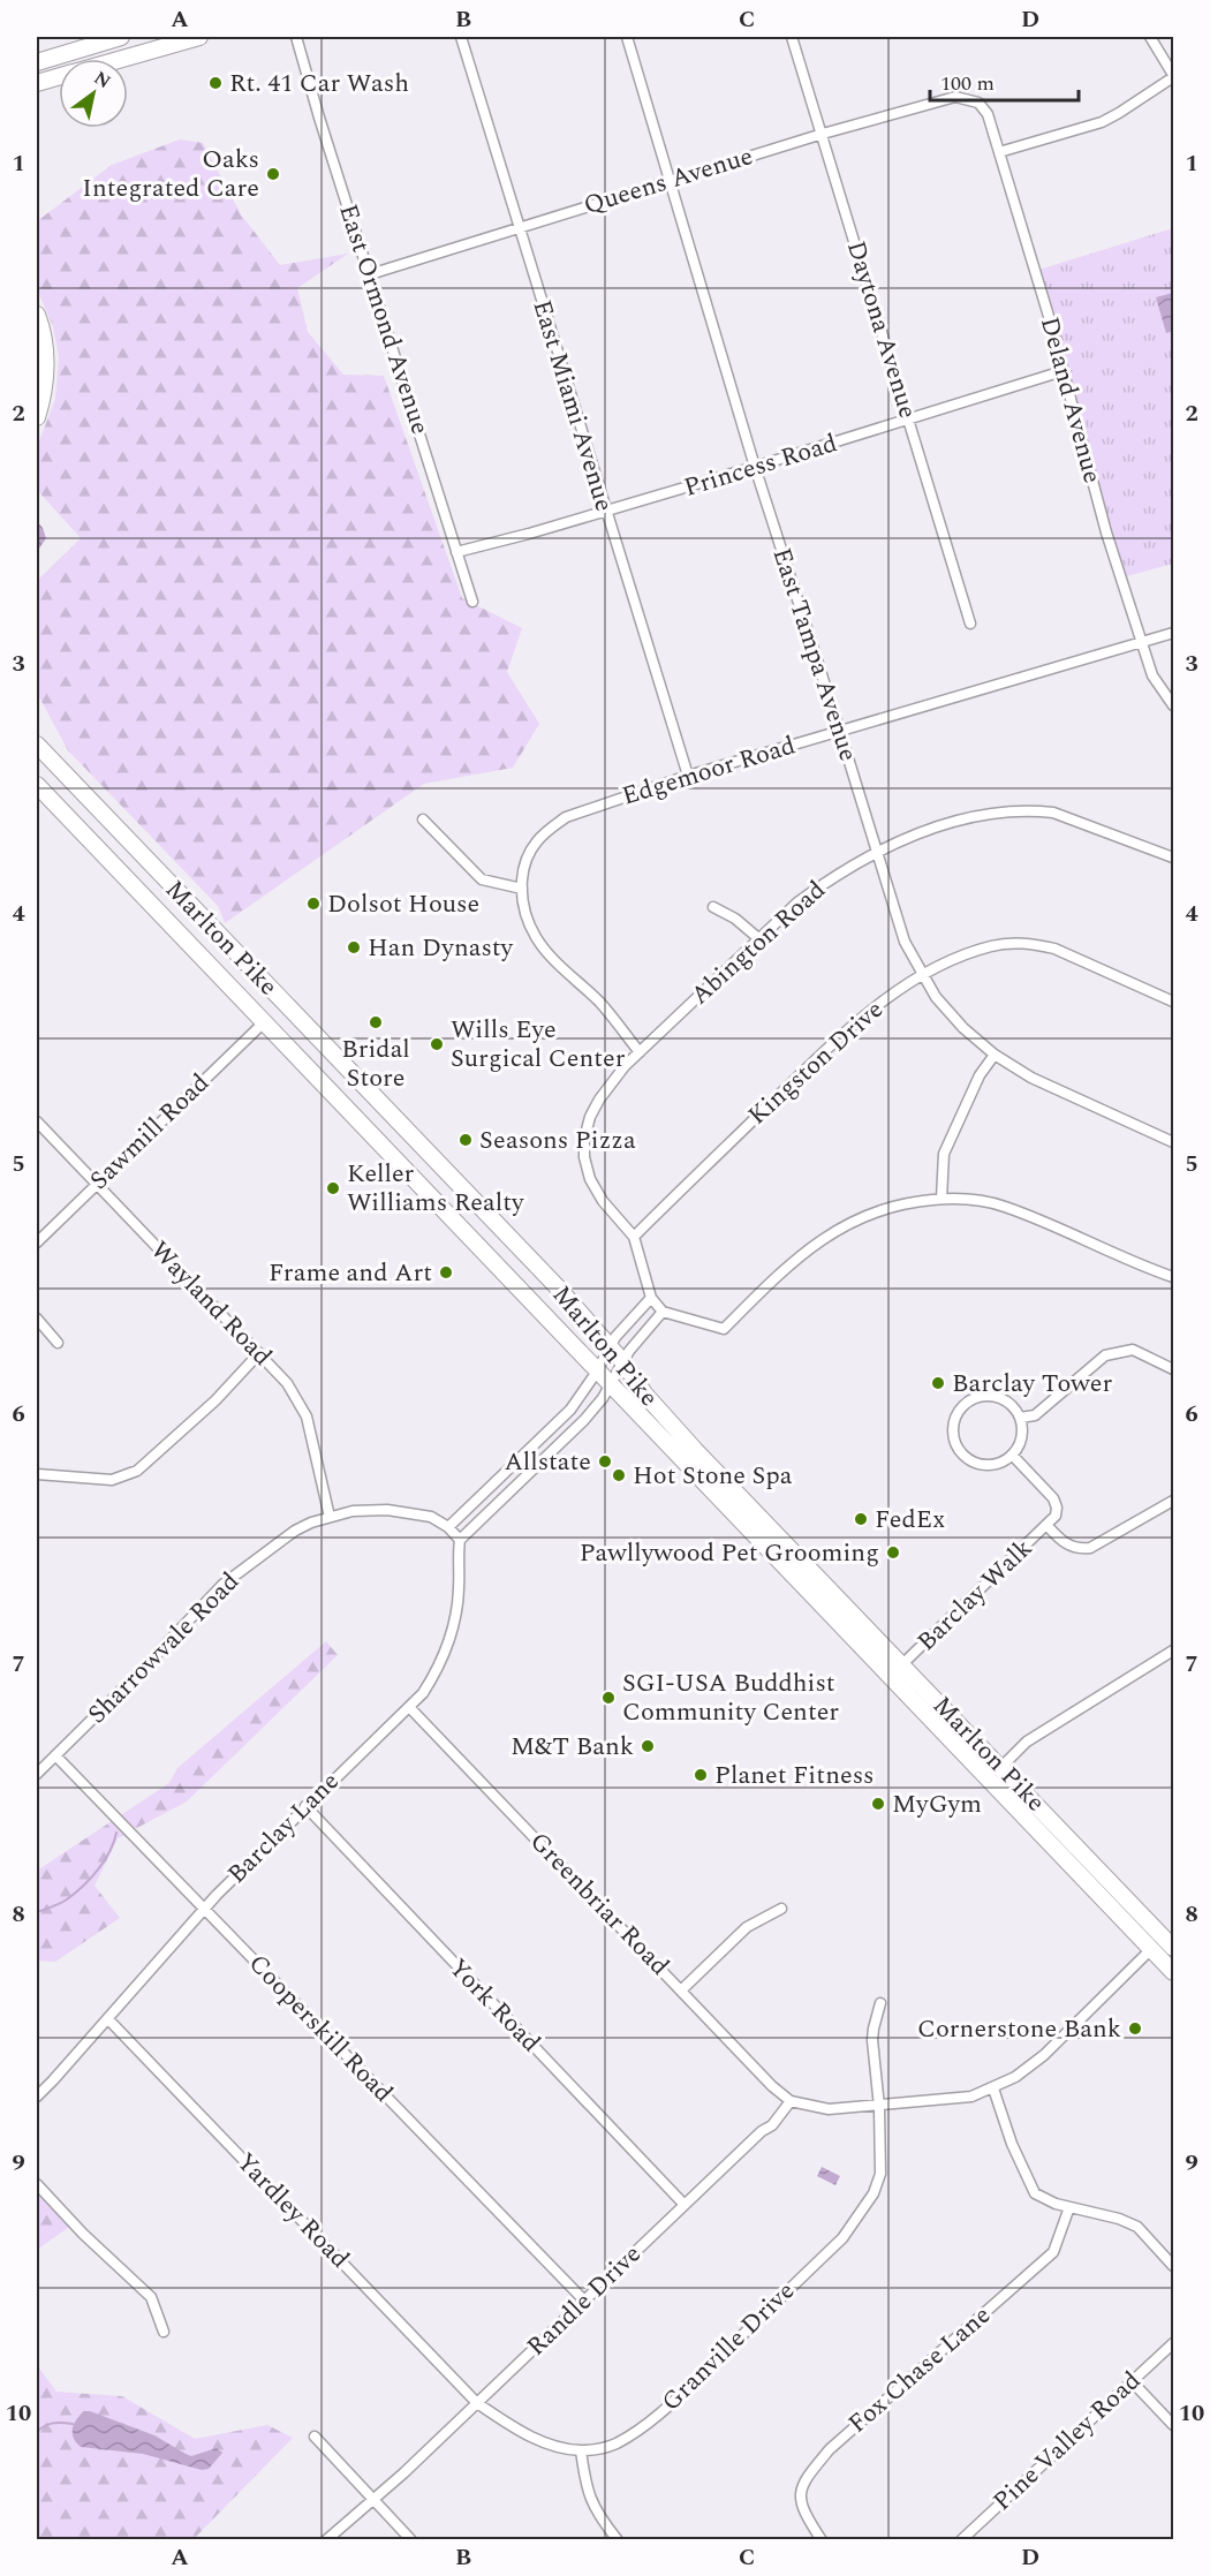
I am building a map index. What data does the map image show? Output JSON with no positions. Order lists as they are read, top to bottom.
{
  "streets": {
    "main road": ["Marlton Pike"],
    "street": [
      "Queens Avenue",
      "East Ormond Avenue",
      "Daytona Avenue",
      "Deland Avenue",
      "East Miami Avenue",
      "Princess Road",
      "East Tampa Avenue",
      "Edgemoor Road",
      "Abington Road",
      "Kingston Drive",
      "Sawmill Road",
      "Wayland Road",
      "Barclay Walk",
      "Sharrowvale Road",
      "Barclay Lane",
      "Greenbriar Road",
      "York Road",
      "Cooperskill Road",
      "Yardley Road",
      "Randle Drive",
      "Granville Drive",
      "Fox Chase Lane",
      "Pine Valley Road"
    ]
  },
  "crossings": [
    ["Queens Avenue", "East Ormond Avenue"],
    ["Queens Avenue", "Daytona Avenue"],
    ["Queens Avenue", "Deland Avenue"],
    ["Queens Avenue", "East Miami Avenue"],
    ["Queens Avenue", "East Tampa Avenue"],
    ["East Ormond Avenue", "Princess Road"],
    ["Daytona Avenue", "Princess Road"],
    ["Deland Avenue", "Princess Road"],
    ["Deland Avenue", "Edgemoor Road"],
    ["East Miami Avenue", "Princess Road"],
    ["East Miami Avenue", "Edgemoor Road"],
    ["Princess Road", "East Tampa Avenue"],
    ["East Tampa Avenue", "Edgemoor Road"],
    ["East Tampa Avenue", "Abington Road"],
    ["East Tampa Avenue", "Kingston Drive"],
    ["Edgemoor Road", "Abington Road"],
    ["Marlton Pike", "Sawmill Road"],
    ["Marlton Pike", "Barclay Walk"],
    ["Abington Road", "Kingston Drive"],
    ["Sawmill Road", "Wayland Road"],
    ["Wayland Road", "Sharrowvale Road"],
    ["Sharrowvale Road", "Barclay Lane"],
    ["Sharrowvale Road", "Cooperskill Road"],
    ["Barclay Lane", "Greenbriar Road"],
    ["Barclay Lane", "York Road"],
    ["Barclay Lane", "Cooperskill Road"],
    ["Barclay Lane", "Yardley Road"],
    ["Greenbriar Road", "Randle Drive"],
    ["York Road", "Randle Drive"],
    ["Cooperskill Road", "Randle Drive"],
    ["Yardley Road", "Randle Drive"],
    ["Yardley Road", "Granville Drive"],
    ["Randle Drive", "Granville Drive"]
  ],
  "places": [
    "Rt. 41 Car Wash",
    "Oaks Integrated Care",
    "Dolsot House",
    "Han Dynasty",
    "Bridal Store",
    "Wills Eye Surgical Center",
    "Seasons Pizza",
    "Keller Williams Realty",
    "Frame and Art",
    "Barclay Tower",
    "Allstate",
    "Hot Stone Spa",
    "FedEx",
    "Pawllywood Pet Grooming",
    "SGI-USA Buddhist Community Center",
    "M&T Bank",
    "Planet Fitness",
    "MyGym",
    "Cornerstone Bank"
  ],
  "scale_bar": "100 m",
  "north": "top right",
  "grid": {
    "columns": [
      "A",
      "B",
      "C",
      "D"
    ],
    "rows": [
      "1",
      "2",
      "3",
      "4",
      "5",
      "6",
      "7",
      "8",
      "9",
      "10"
    ]
  }
}
